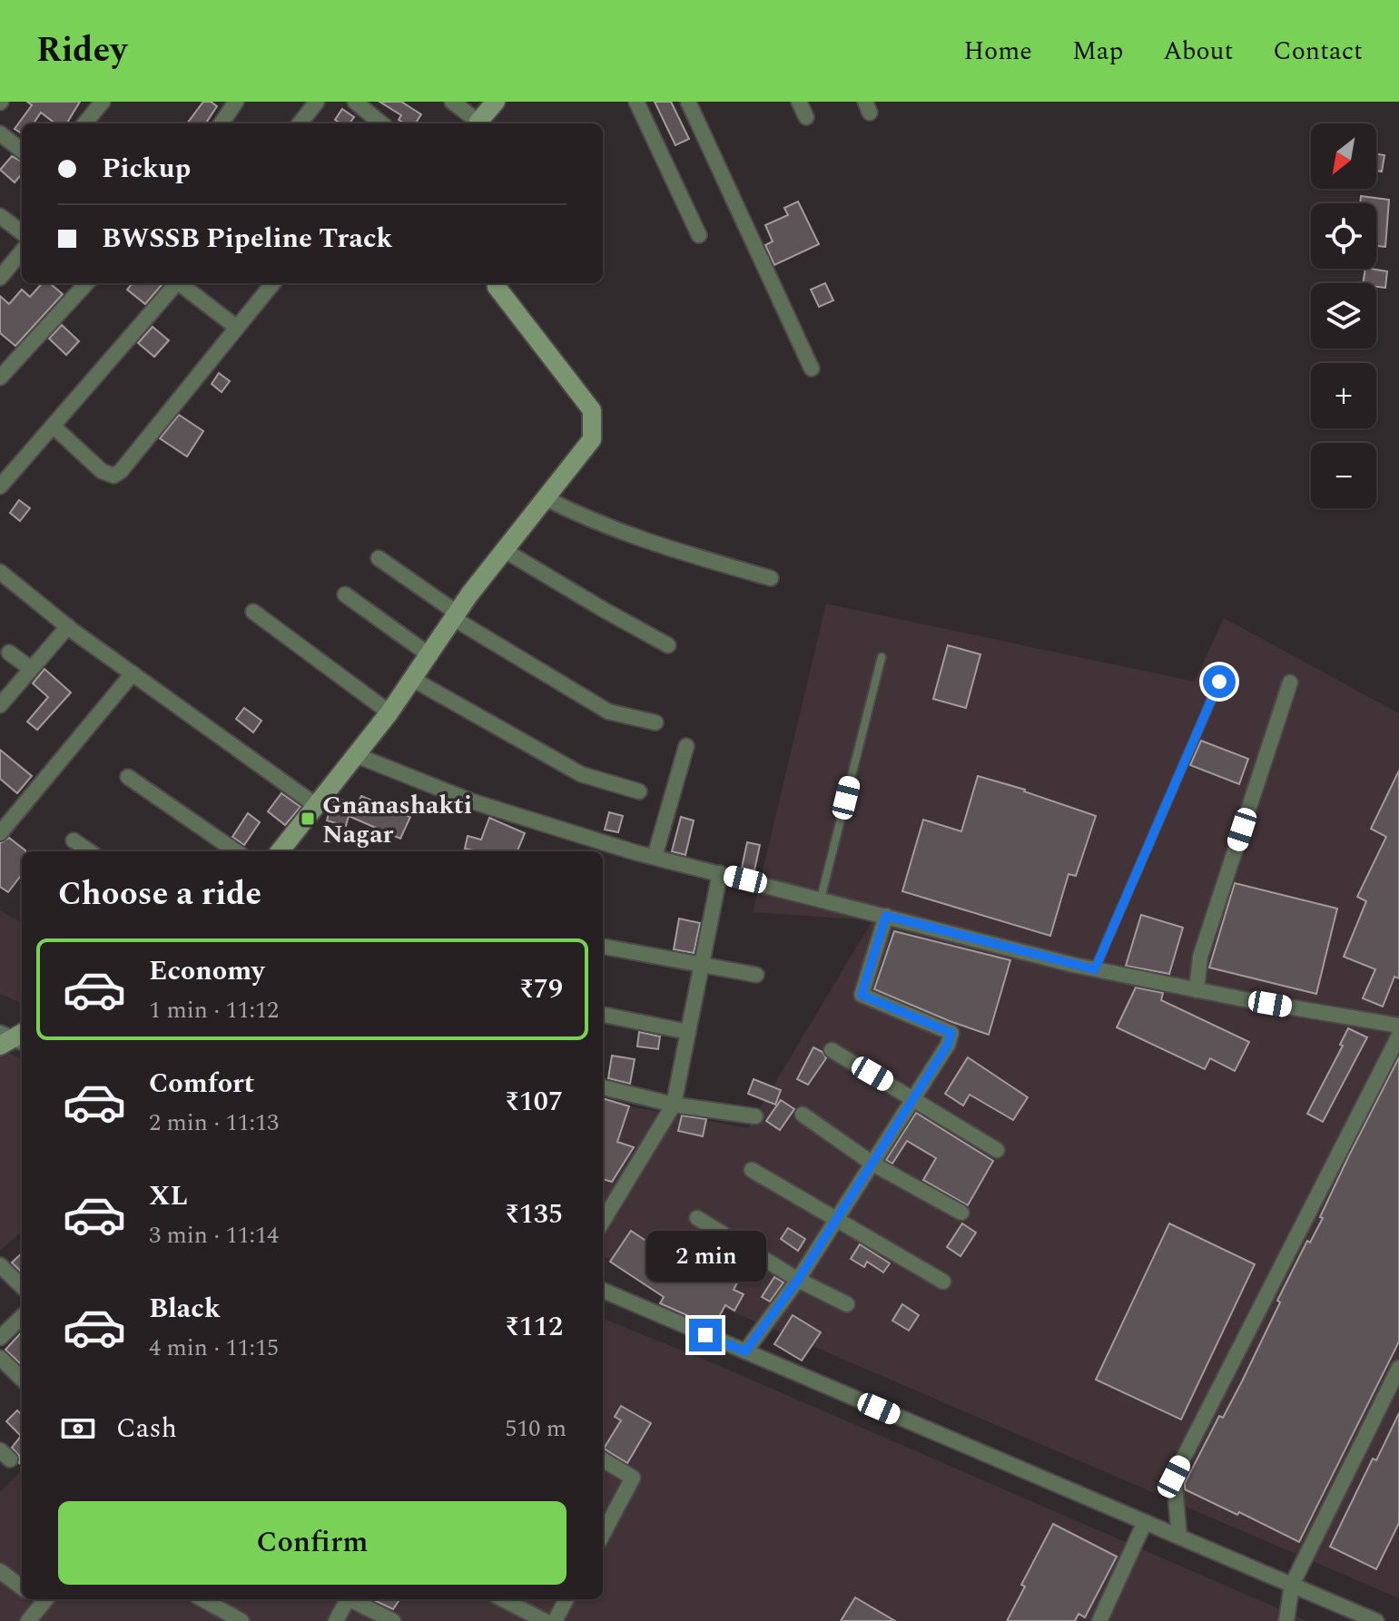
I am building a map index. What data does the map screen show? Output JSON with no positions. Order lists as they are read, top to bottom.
{
  "places": {
    "transit": ["Gnanashakti Nagar"]
  },
  "north": "bottom left",
  "page": {
    "header": "Ridey",
    "nav": [
      "Home",
      "Map",
      "About",
      "Contact"
    ],
    "map_buttons": ["+", "−"],
    "banner": ["Pickup", "BWSSB Pipeline Track"],
    "heading": "Choose a ride",
    "list": [
      {
        "name": "Economy",
        "note": "1 min · 11:12",
        "value": "₹79"
      },
      {
        "name": "Comfort",
        "note": "2 min · 11:13",
        "value": "₹107"
      },
      {
        "name": "XL",
        "note": "3 min · 11:14",
        "value": "₹135"
      },
      {
        "name": "Black",
        "note": "4 min · 11:15",
        "value": "₹112"
      }
    ],
    "bubble": "2 min",
    "pay": ["Cash", "510 m"],
    "buttons": "Confirm"
  }
}
